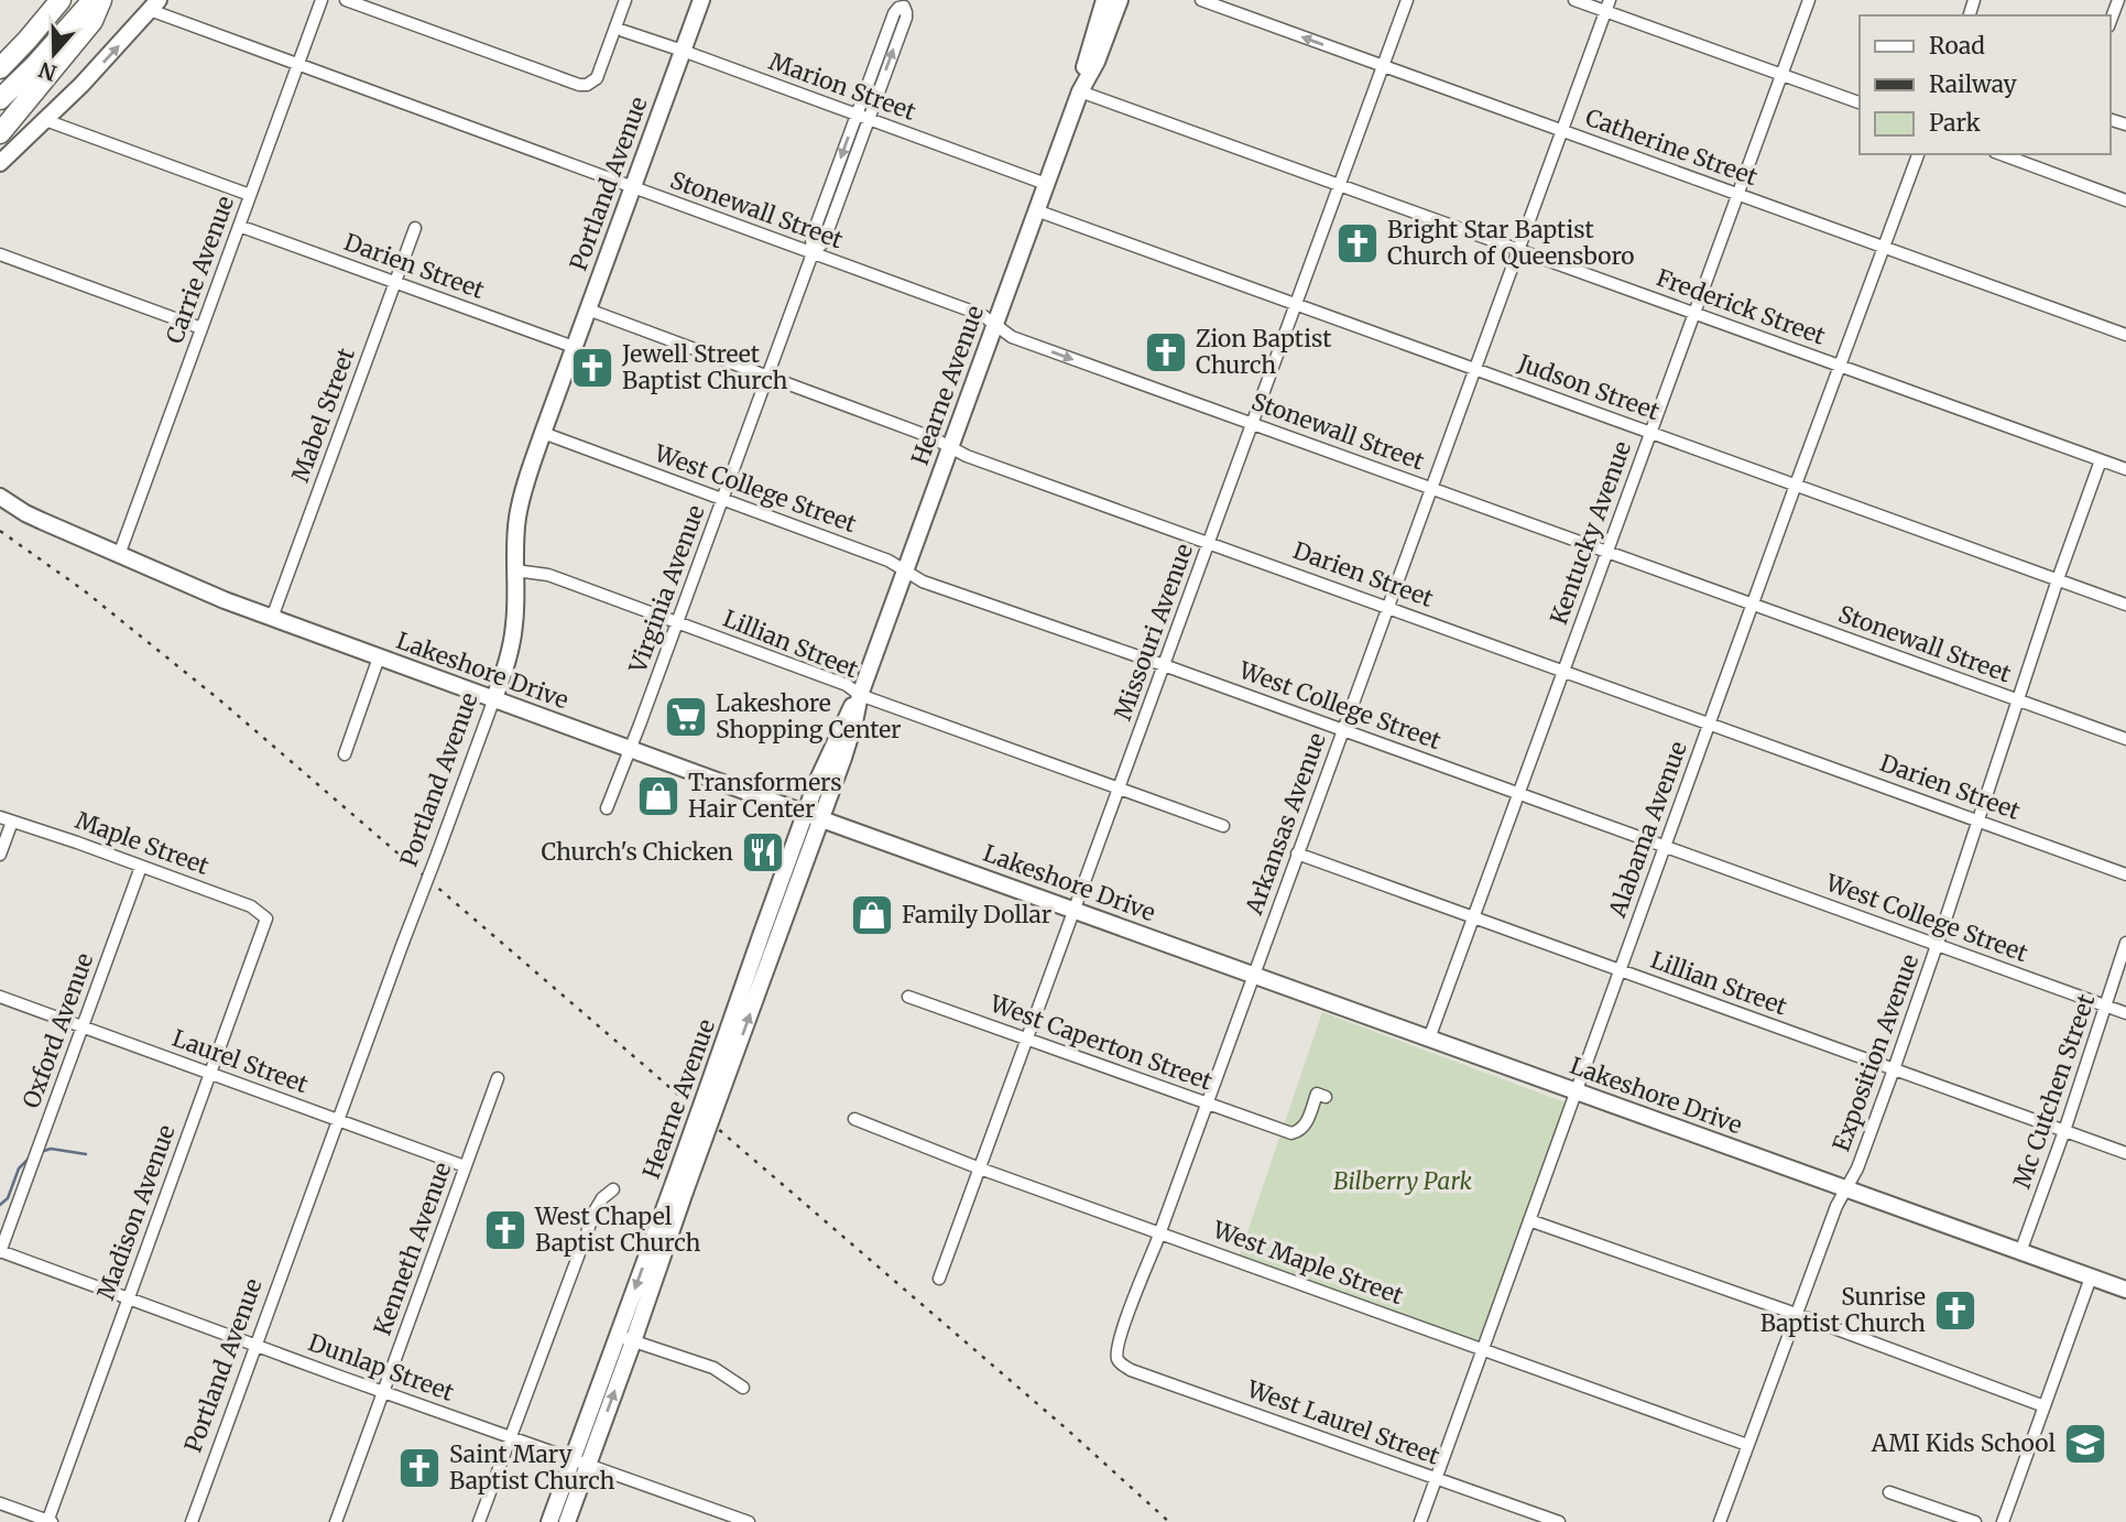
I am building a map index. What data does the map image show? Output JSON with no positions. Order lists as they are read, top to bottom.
{
  "streets": {
    "main road": ["Portland Avenue", "Hearne Avenue", "Lakeshore Drive"],
    "street": [
      "Marion Street",
      "Catherine Street",
      "Stonewall Street",
      "Darien Street",
      "Carrie Avenue",
      "Frederick Street",
      "Judson Street",
      "Mabel Street",
      "West College Street",
      "Kentucky Avenue",
      "Virginia Avenue",
      "Missouri Avenue",
      "Lillian Street",
      "Arkansas Avenue",
      "Alabama Avenue",
      "Maple Street",
      "Oxford Avenue",
      "West Caperton Street",
      "Exposition Avenue",
      "Laurel Street",
      "Mc Cutchen Street",
      "Madison Avenue",
      "Kenneth Avenue",
      "West Maple Street",
      "Dunlap Street",
      "West Laurel Street"
    ]
  },
  "crossings": [
    ["Marion Street", "Portland Avenue"],
    ["Marion Street", "Hearne Avenue"],
    ["Marion Street", "Virginia Avenue"],
    ["Catherine Street", "Kentucky Avenue"],
    ["Catherine Street", "Missouri Avenue"],
    ["Catherine Street", "Arkansas Avenue"],
    ["Catherine Street", "Alabama Avenue"],
    ["Portland Avenue", "Stonewall Street"],
    ["Portland Avenue", "Darien Street"],
    ["Portland Avenue", "West College Street"],
    ["Portland Avenue", "Lillian Street"],
    ["Portland Avenue", "Lakeshore Drive"],
    ["Portland Avenue", "Laurel Street"],
    ["Portland Avenue", "Dunlap Street"],
    ["Stonewall Street", "Carrie Avenue"],
    ["Stonewall Street", "Hearne Avenue"],
    ["Stonewall Street", "Kentucky Avenue"],
    ["Stonewall Street", "Virginia Avenue"],
    ["Stonewall Street", "Missouri Avenue"],
    ["Stonewall Street", "Arkansas Avenue"],
    ["Stonewall Street", "Alabama Avenue"],
    ["Stonewall Street", "Exposition Avenue"],
    ["Darien Street", "Carrie Avenue"],
    ["Darien Street", "Hearne Avenue"],
    ["Darien Street", "Mabel Street"],
    ["Darien Street", "Kentucky Avenue"],
    ["Darien Street", "Virginia Avenue"],
    ["Darien Street", "Missouri Avenue"],
    ["Darien Street", "Arkansas Avenue"],
    ["Darien Street", "Alabama Avenue"],
    ["Darien Street", "Exposition Avenue"],
    ["Carrie Avenue", "Lakeshore Drive"],
    ["Frederick Street", "Hearne Avenue"],
    ["Frederick Street", "Kentucky Avenue"],
    ["Frederick Street", "Missouri Avenue"],
    ["Frederick Street", "Arkansas Avenue"],
    ["Frederick Street", "Alabama Avenue"],
    ["Frederick Street", "Exposition Avenue"],
    ["Hearne Avenue", "Judson Street"],
    ["Hearne Avenue", "West College Street"],
    ["Hearne Avenue", "Lillian Street"],
    ["Hearne Avenue", "Lakeshore Drive"],
    ["Hearne Avenue", "Dunlap Street"],
    ["Judson Street", "Kentucky Avenue"],
    ["Judson Street", "Missouri Avenue"],
    ["Judson Street", "Arkansas Avenue"],
    ["Judson Street", "Alabama Avenue"],
    ["Judson Street", "Exposition Avenue"],
    ["Mabel Street", "Lakeshore Drive"],
    ["West College Street", "Kentucky Avenue"],
    ["West College Street", "Virginia Avenue"],
    ["West College Street", "Missouri Avenue"],
    ["West College Street", "Arkansas Avenue"],
    ["West College Street", "Alabama Avenue"],
    ["West College Street", "Exposition Avenue"],
    ["West College Street", "Mc Cutchen Street"],
    ["Kentucky Avenue", "Lillian Street"],
    ["Kentucky Avenue", "Lakeshore Drive"],
    ["Virginia Avenue", "Lillian Street"],
    ["Virginia Avenue", "Lakeshore Drive"],
    ["Missouri Avenue", "Lillian Street"],
    ["Missouri Avenue", "Lakeshore Drive"],
    ["Missouri Avenue", "West Caperton Street"],
    ["Missouri Avenue", "West Maple Street"],
    ["Lillian Street", "Arkansas Avenue"],
    ["Lillian Street", "Alabama Avenue"],
    ["Lillian Street", "Exposition Avenue"],
    ["Lillian Street", "Mc Cutchen Street"],
    ["Lakeshore Drive", "Arkansas Avenue"],
    ["Lakeshore Drive", "Alabama Avenue"],
    ["Lakeshore Drive", "Exposition Avenue"],
    ["Lakeshore Drive", "Mc Cutchen Street"],
    ["Arkansas Avenue", "West Caperton Street"],
    ["Arkansas Avenue", "West Maple Street"],
    ["Arkansas Avenue", "West Laurel Street"],
    ["Alabama Avenue", "West Maple Street"],
    ["Alabama Avenue", "West Laurel Street"],
    ["Maple Street", "Oxford Avenue"],
    ["Maple Street", "Madison Avenue"],
    ["Oxford Avenue", "Laurel Street"],
    ["Oxford Avenue", "Dunlap Street"],
    ["Exposition Avenue", "West Maple Street"],
    ["Laurel Street", "Madison Avenue"],
    ["Laurel Street", "Kenneth Avenue"],
    ["Madison Avenue", "Dunlap Street"],
    ["Kenneth Avenue", "Dunlap Street"]
  ],
  "parks": ["Bilberry Park"],
  "places": {
    "church": [
      "Bright Star Baptist Church of Queensboro",
      "Zion Baptist Church",
      "Jewell Street Baptist Church",
      "West Chapel Baptist Church",
      "Sunrise Baptist Church",
      "Saint Mary Baptist Church"
    ],
    "supermarket": ["Lakeshore Shopping Center"],
    "shop": ["Transformers Hair Center", "Family Dollar"],
    "restaurant": ["Church's Chicken"],
    "school or university": ["AMI Kids School"]
  },
  "legend": ["Road", "Railway", "Park"],
  "north": "bottom"
}
